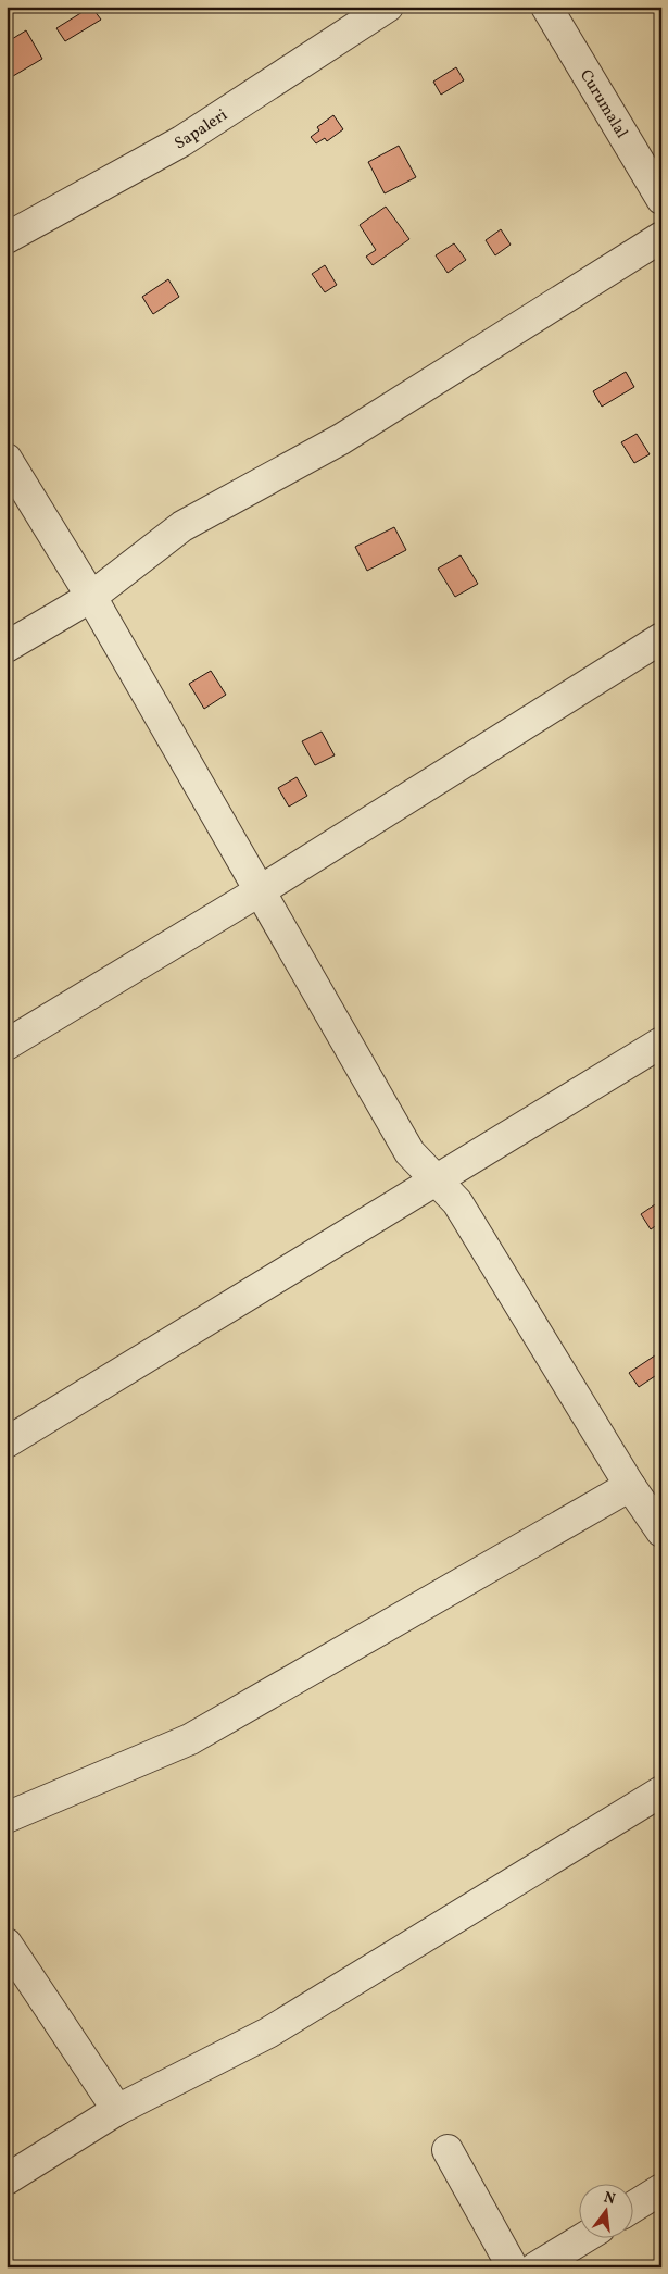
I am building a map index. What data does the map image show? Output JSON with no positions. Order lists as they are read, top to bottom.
{
  "streets": {
    "street": ["Curumalal", "Sapaleri"]
  },
  "north": "top"
}
